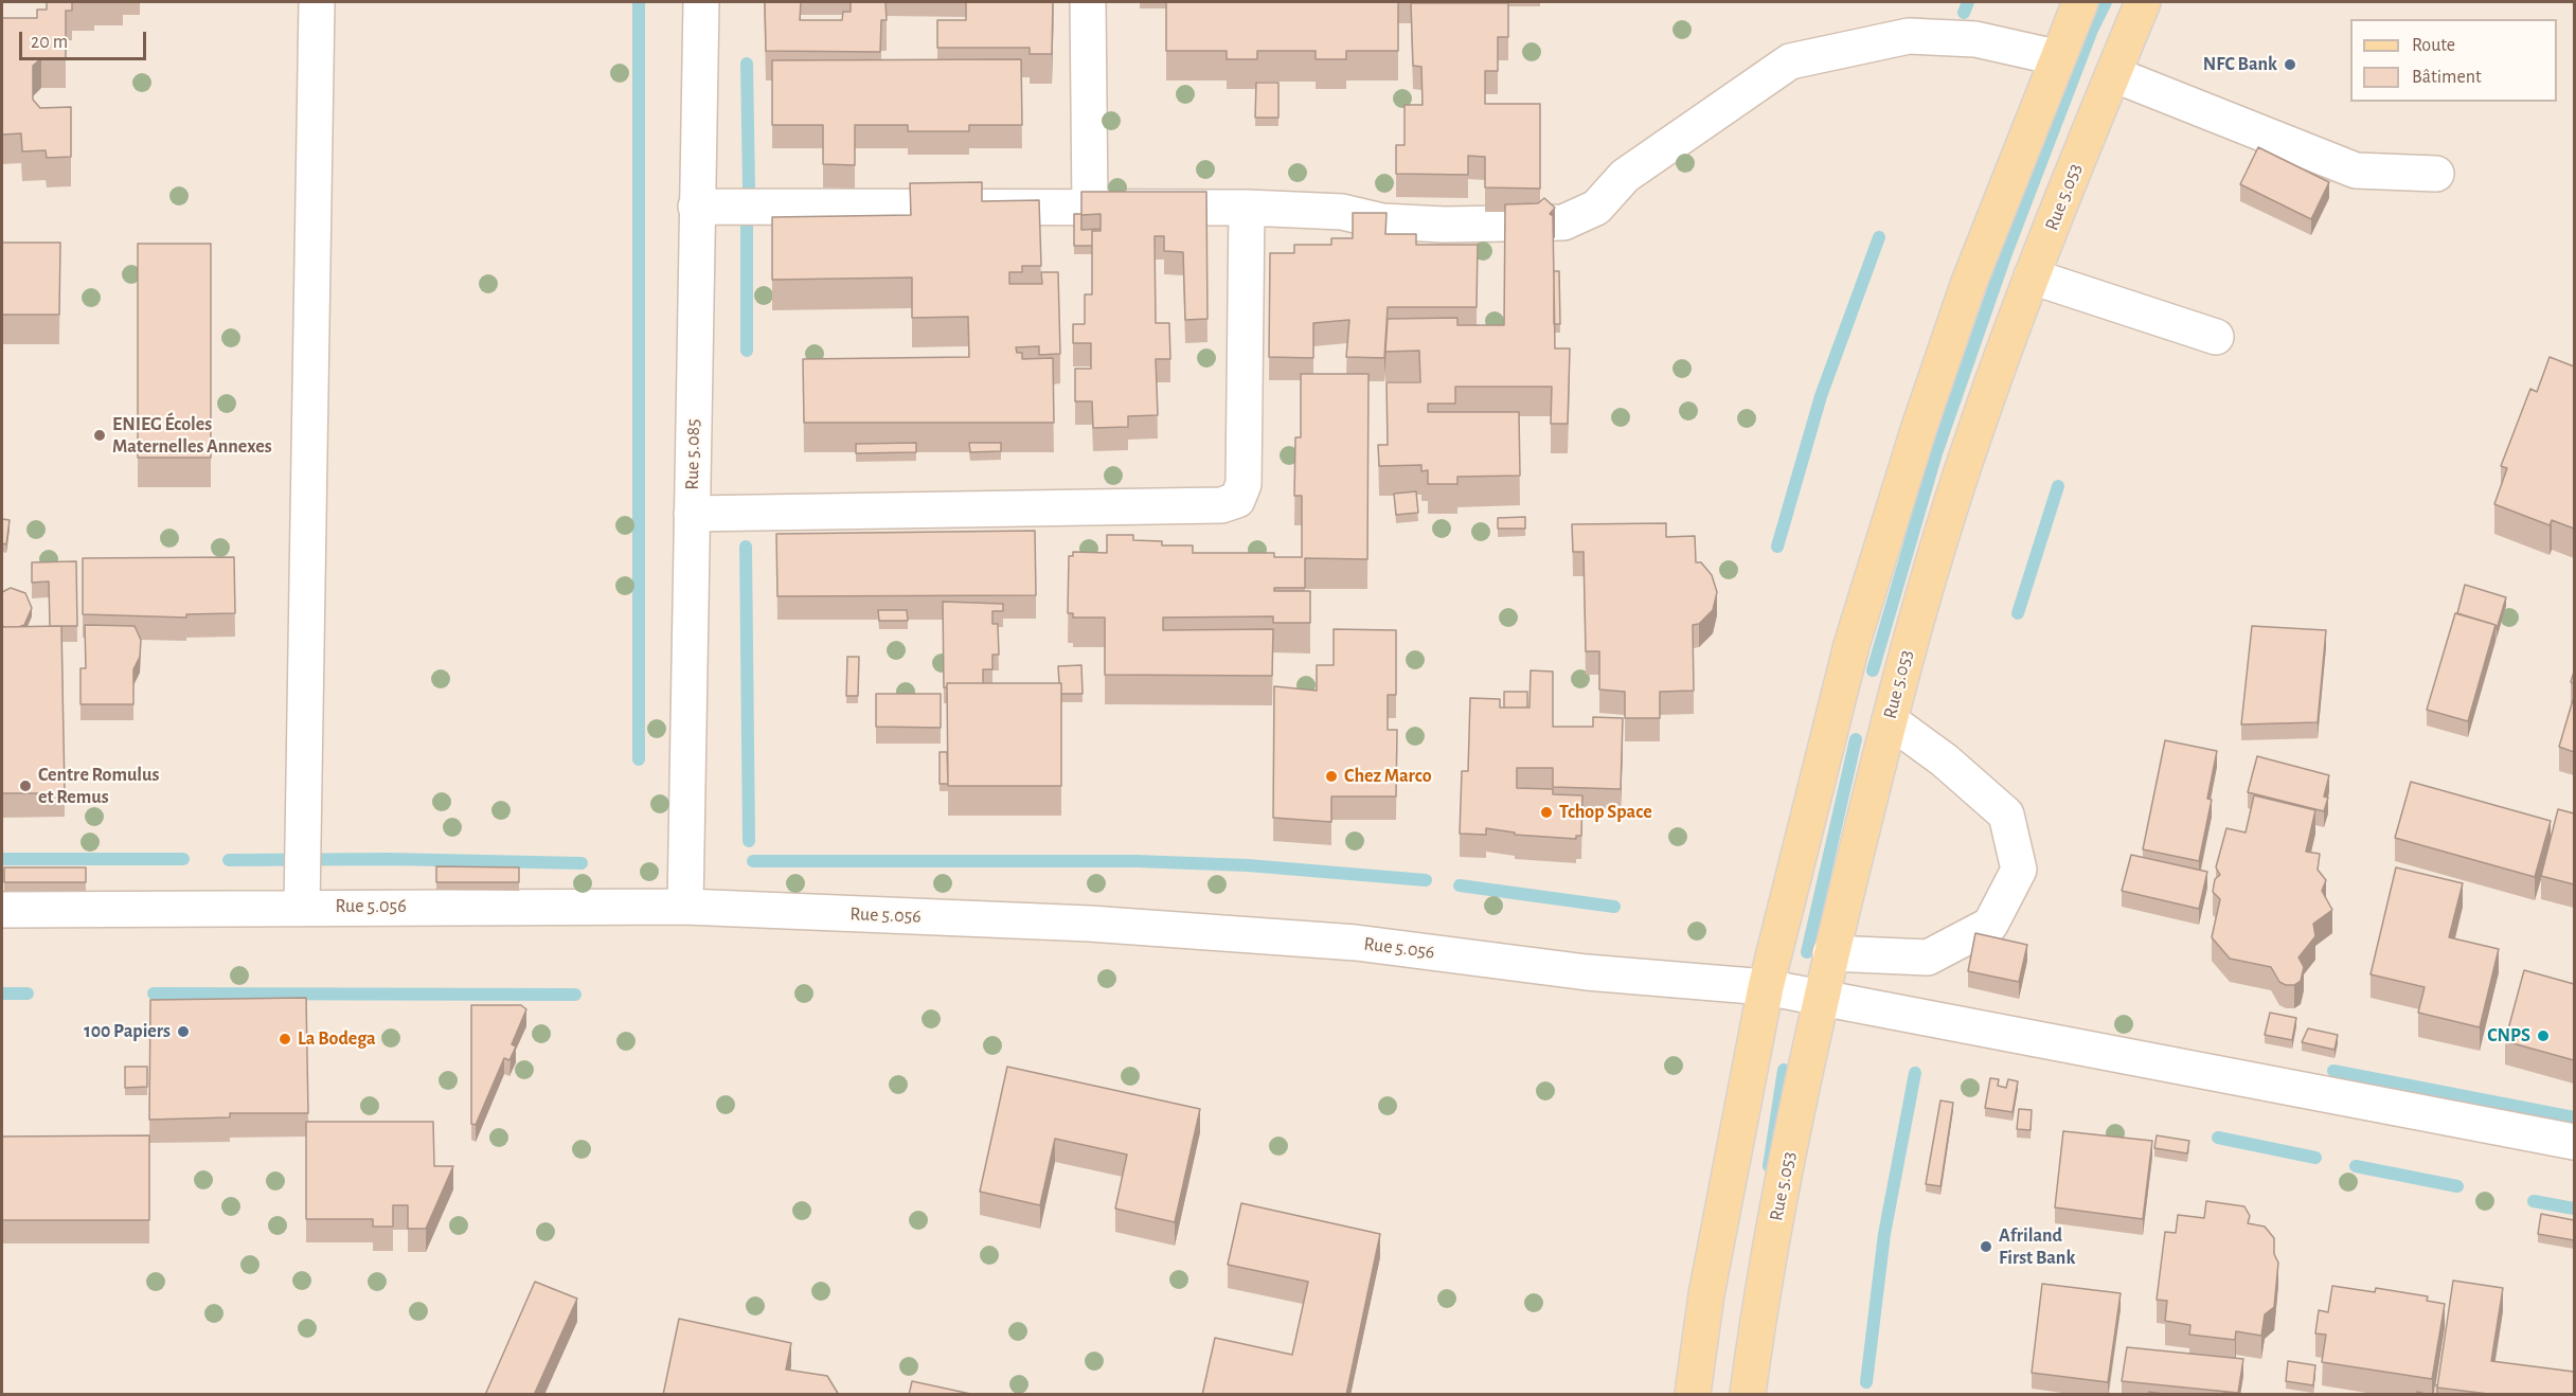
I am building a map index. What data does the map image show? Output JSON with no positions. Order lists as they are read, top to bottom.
{
  "streets": {
    "main road": ["Rue 5.053"],
    "street": ["Rue 5.085", "Rue 5.056"]
  },
  "crossings": [
    ["Rue 5.053", "Rue 5.056"],
    ["Rue 5.085", "Rue 5.056"]
  ],
  "places": [
    "NFC Bank",
    "ENIEG Écoles Maternelles Annexes",
    "Chez Marco",
    "Centre Romulus et Remus",
    "Tchop Space",
    "100 Papiers",
    "CNPS",
    "La Bodega",
    "Afriland First Bank"
  ],
  "legend": ["Route", "Bâtiment"],
  "scale_bar": "20 m"
}
